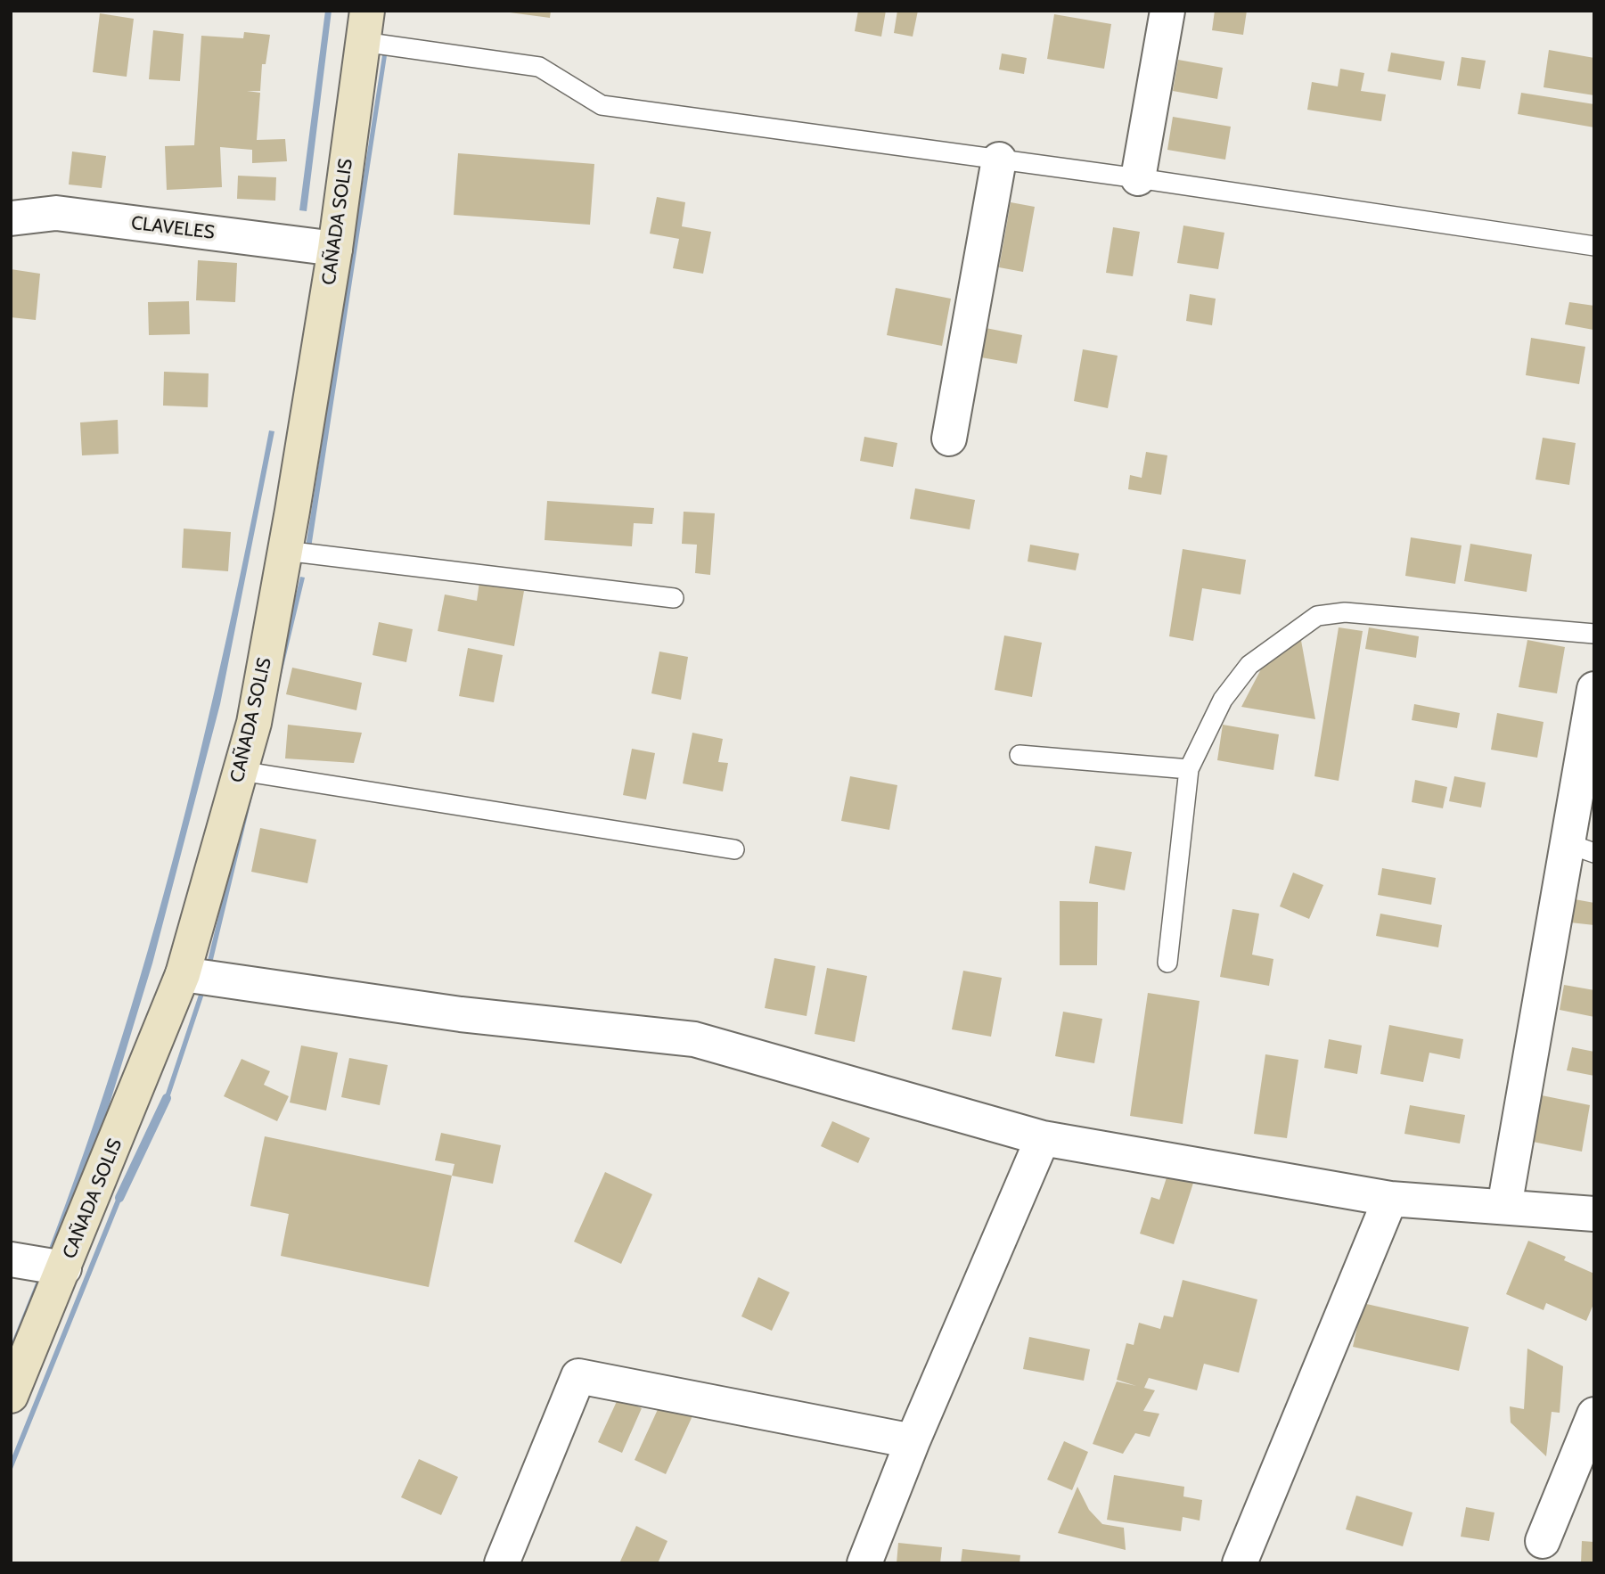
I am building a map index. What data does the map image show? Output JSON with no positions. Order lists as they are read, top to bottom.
{
  "streets": {
    "street": ["CAÑADA SOLIS", "CLAVELES"]
  },
  "crossings": [
    ["CAÑADA SOLIS", "CLAVELES"]
  ]
}
